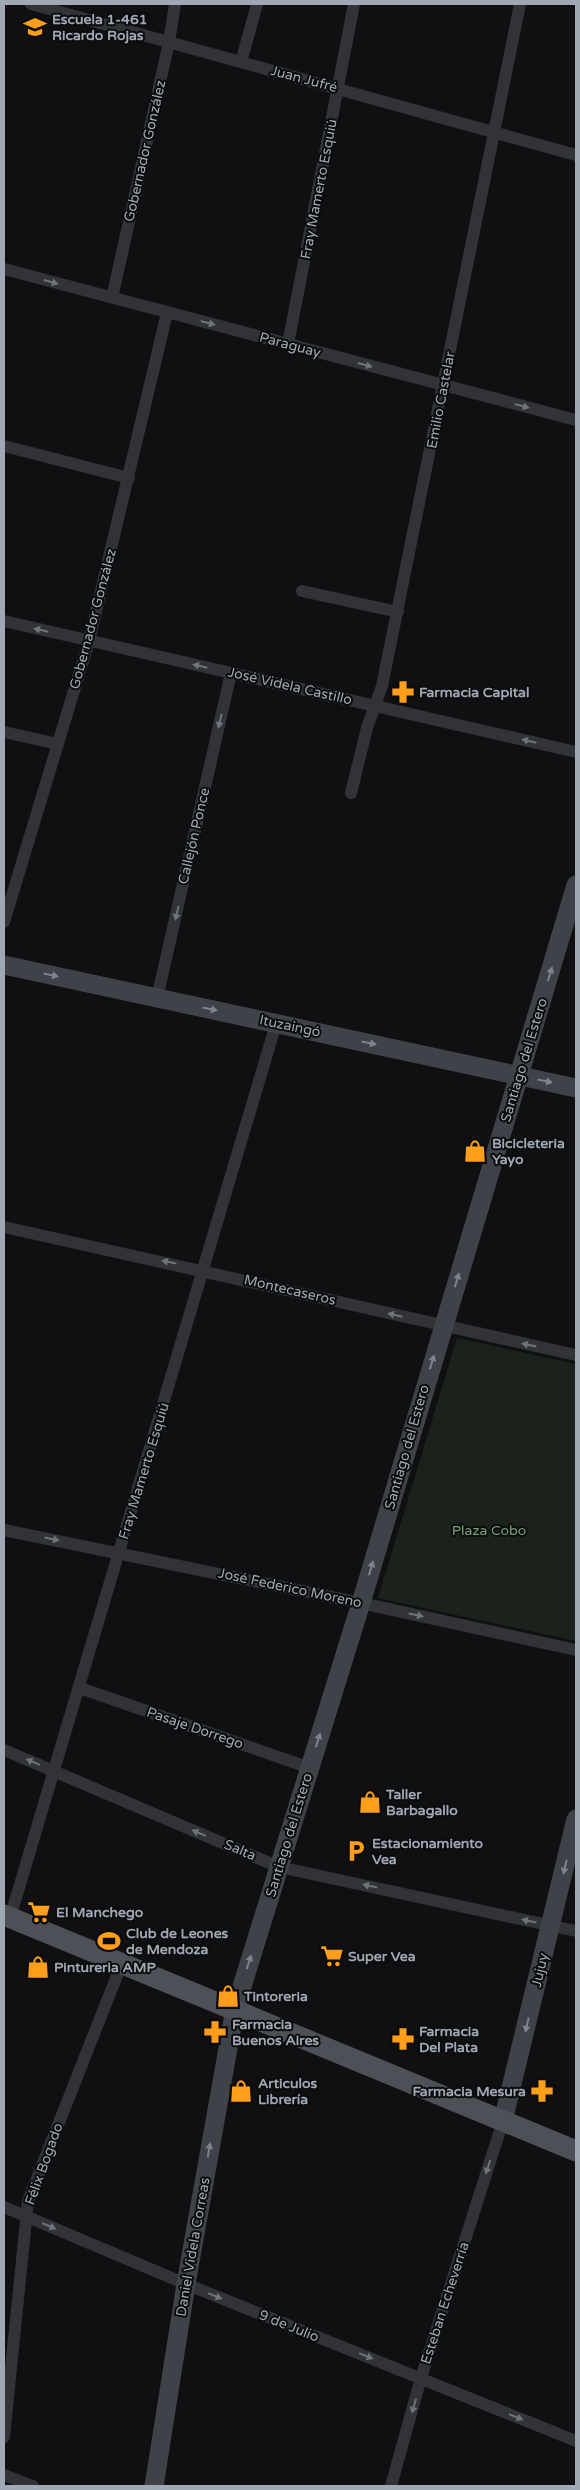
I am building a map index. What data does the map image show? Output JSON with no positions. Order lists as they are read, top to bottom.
{
  "streets": {
    "street": [
      "Juan Jufré",
      "Gobernador González",
      "Fray Mamerto Esquiú",
      "Paraguay",
      "Emilio Castelar",
      "José Videla Castillo",
      "Callejón Ponce",
      "Ituzaingó",
      "Santiago del Estero",
      "Montecaseros",
      "José Federico Moreno",
      "Pasaje Dorrego",
      "Salta",
      "Jujuy",
      "Félix Bogado",
      "Daniel Videla Correas",
      "Esteban Echeverría",
      "9 de Julio"
    ]
  },
  "crossings": [
    ["Juan Jufré", "Gobernador González"],
    ["Juan Jufré", "Fray Mamerto Esquiú"],
    ["Juan Jufré", "Emilio Castelar"],
    ["Gobernador González", "Paraguay"],
    ["Gobernador González", "José Videla Castillo"],
    ["Fray Mamerto Esquiú", "Paraguay"],
    ["Fray Mamerto Esquiú", "Ituzaingó"],
    ["Fray Mamerto Esquiú", "Montecaseros"],
    ["Fray Mamerto Esquiú", "José Federico Moreno"],
    ["Fray Mamerto Esquiú", "Pasaje Dorrego"],
    ["Fray Mamerto Esquiú", "Salta"],
    ["Paraguay", "Emilio Castelar"],
    ["Emilio Castelar", "José Videla Castillo"],
    ["José Videla Castillo", "Callejón Ponce"],
    ["Callejón Ponce", "Ituzaingó"],
    ["Ituzaingó", "Santiago del Estero"],
    ["Santiago del Estero", "Montecaseros"],
    ["Santiago del Estero", "José Federico Moreno"],
    ["Santiago del Estero", "Pasaje Dorrego"],
    ["Santiago del Estero", "Salta"],
    ["Santiago del Estero", "Daniel Videla Correas"],
    ["Salta", "Jujuy"],
    ["Jujuy", "Esteban Echeverría"],
    ["Félix Bogado", "9 de Julio"],
    ["Daniel Videla Correas", "9 de Julio"],
    ["Esteban Echeverría", "9 de Julio"]
  ],
  "one_way": [
    "Paraguay",
    "José Videla Castillo",
    "Callejón Ponce",
    "Ituzaingó",
    "Santiago del Estero",
    "Montecaseros",
    "José Federico Moreno",
    "Salta",
    "Jujuy",
    "Daniel Videla Correas",
    "Esteban Echeverría",
    "9 de Julio"
  ],
  "parks": ["Plaza Cobo"],
  "places": {
    "school or university": ["Escuela 1-461 Ricardo Rojas"],
    "pharmacy": [
      "Farmacia Capital",
      "Farmacia Buenos Aires",
      "Farmacia Del Plata",
      "Farmacia Mesura"
    ],
    "shop": [
      "Bicicleteria Yayo",
      "Taller Barbagallo",
      "Pintureria AMP",
      "Tintoreria",
      "Articulos Librería"
    ],
    "parking": ["Estacionamiento Vea"],
    "supermarket": ["El Manchego", "Super Vea"],
    "sports": ["Club de Leones de Mendoza"]
  }
}
